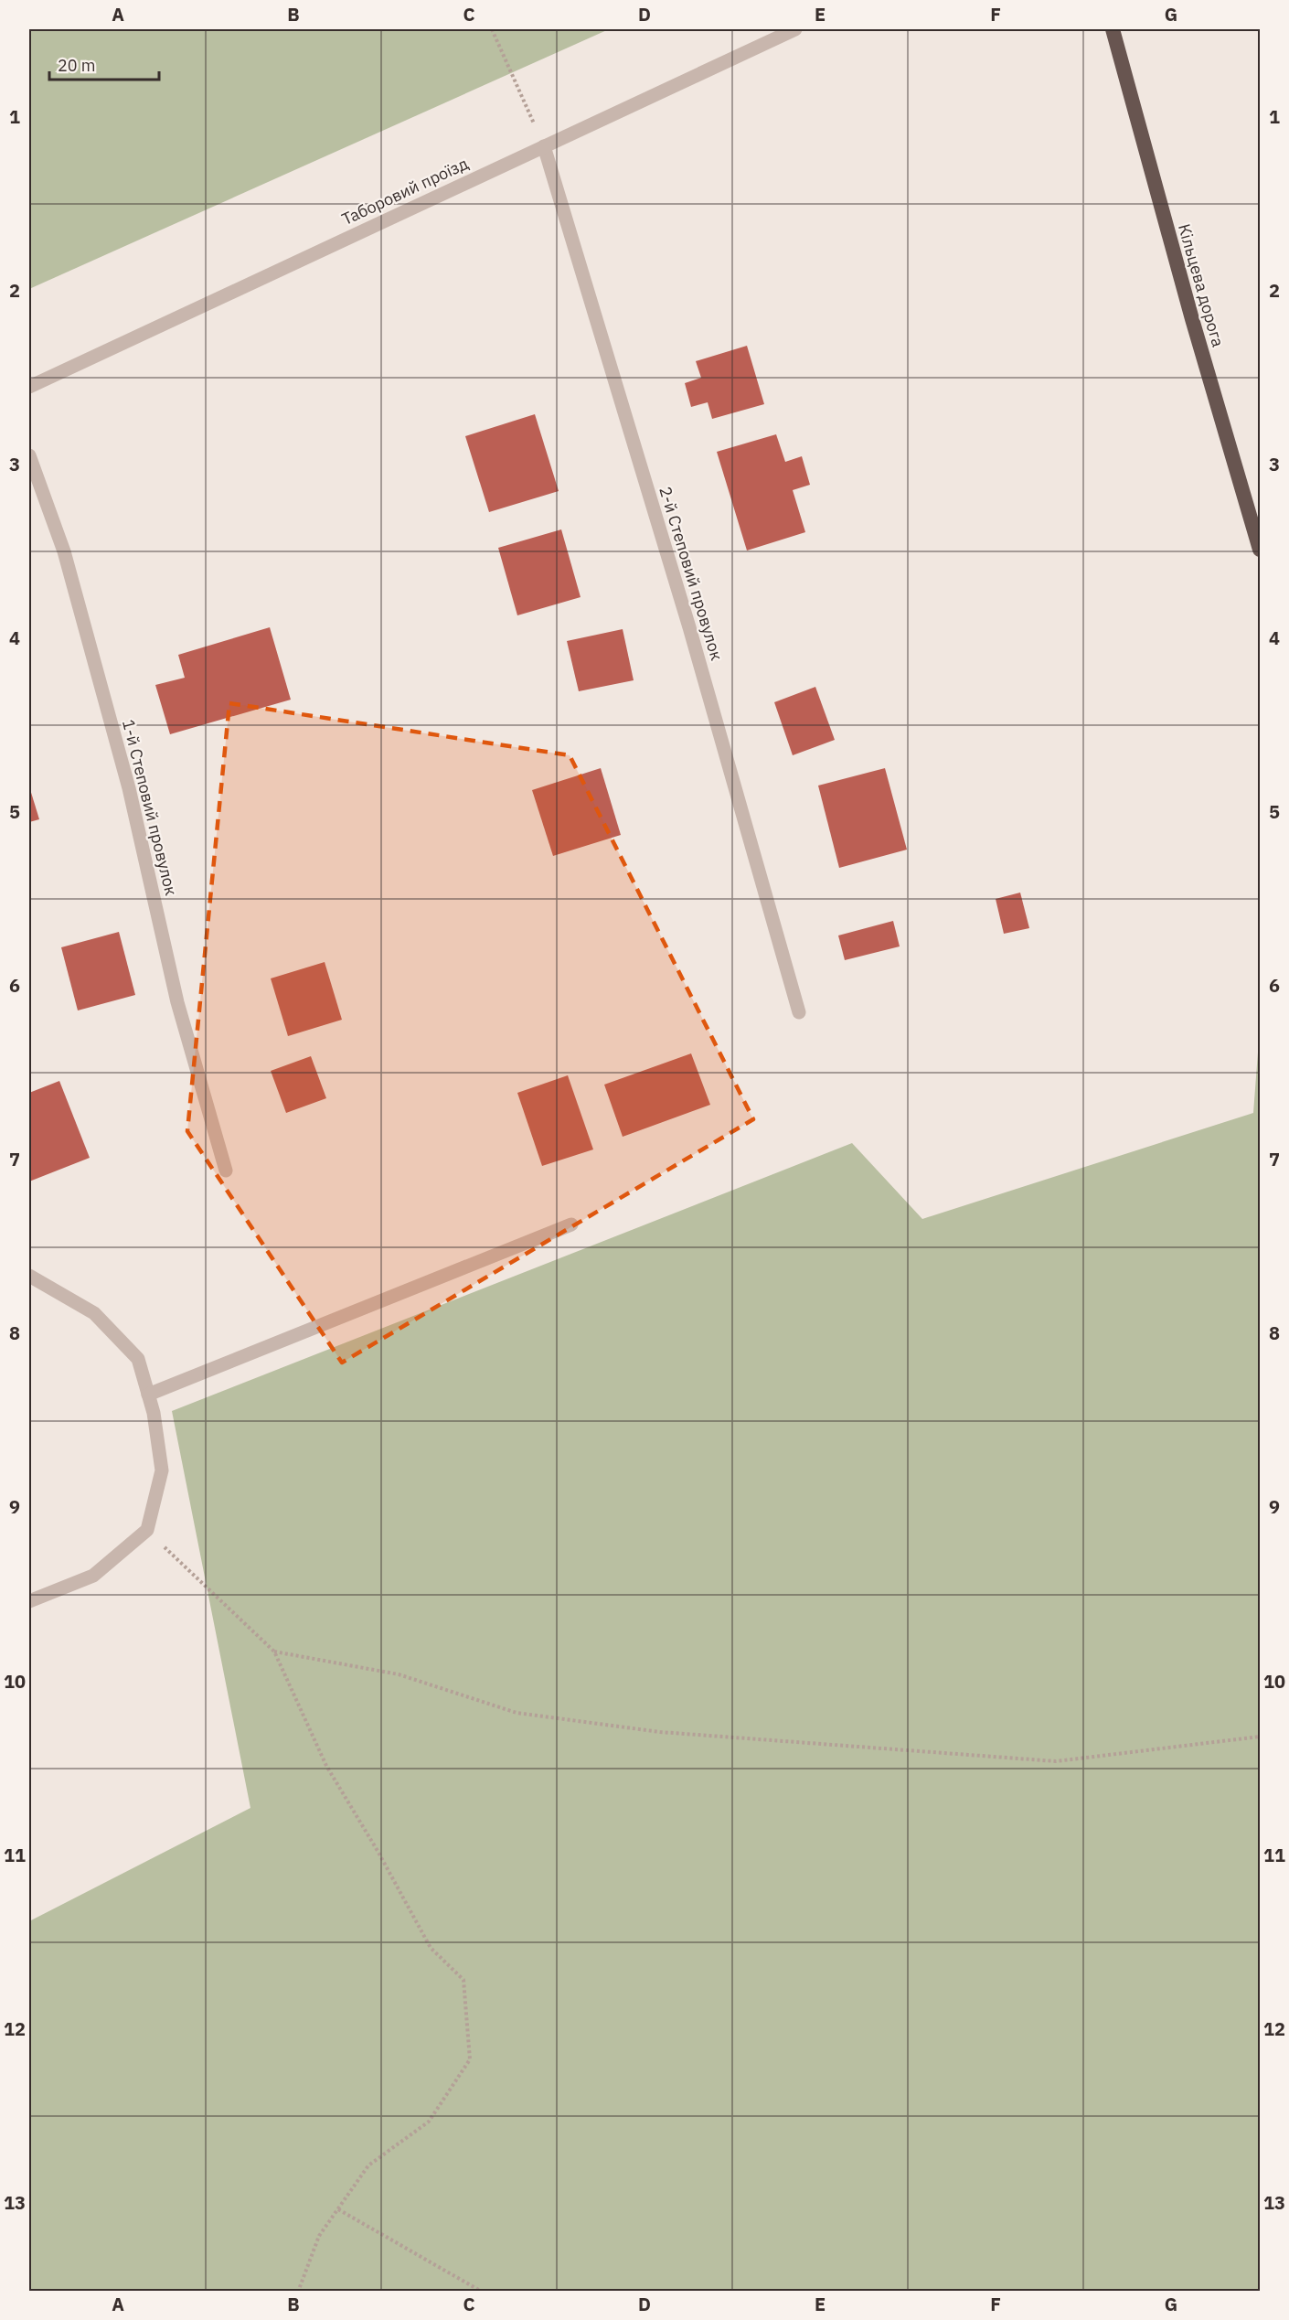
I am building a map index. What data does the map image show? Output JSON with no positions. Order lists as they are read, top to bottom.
{
  "streets": {
    "highway": ["Кільцева дорога"],
    "street": ["Таборовий проїзд", "2-й Степовий провулок", "1-й Степовий провулок"]
  },
  "crossings": [
    ["Таборовий проїзд", "2-й Степовий провулок"]
  ],
  "scale_bar": "20 m",
  "grid": {
    "columns": [
      "A",
      "B",
      "C",
      "D",
      "E",
      "F",
      "G"
    ],
    "rows": [
      "1",
      "2",
      "3",
      "4",
      "5",
      "6",
      "7",
      "8",
      "9",
      "10",
      "11",
      "12",
      "13"
    ]
  }
}
